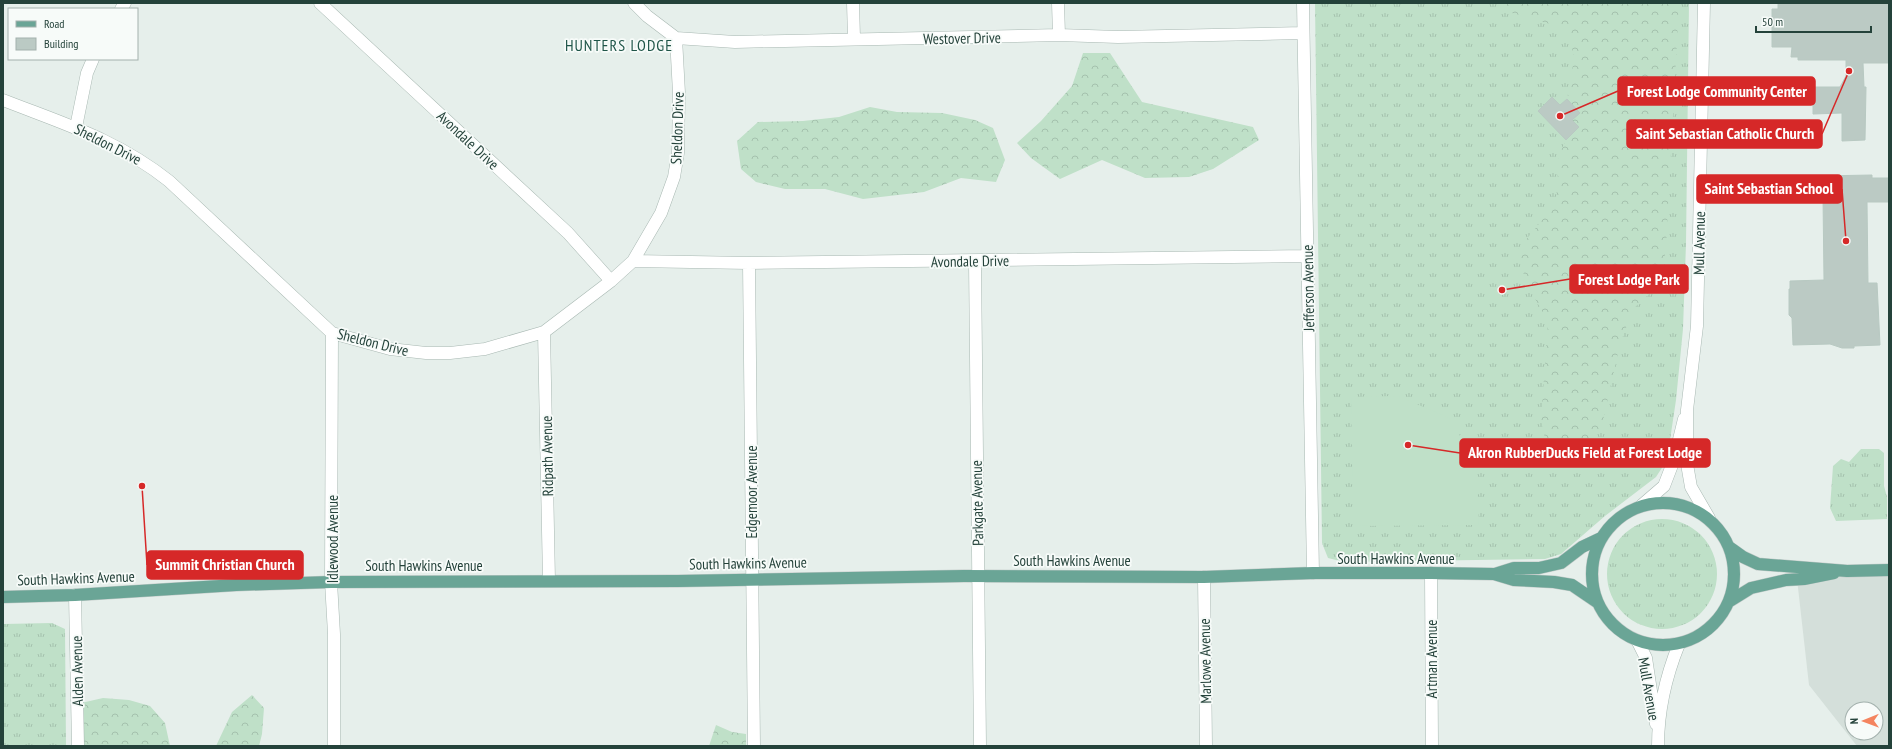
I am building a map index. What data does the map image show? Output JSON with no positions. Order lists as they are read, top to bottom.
{
  "streets": {
    "main road": ["South Hawkins Avenue"],
    "street": [
      "Westover Drive",
      "Sheldon Drive",
      "Avondale Drive",
      "Mull Avenue",
      "Jefferson Avenue",
      "Ridpath Avenue",
      "Edgemoor Avenue",
      "Parkgate Avenue",
      "Idlewood Avenue",
      "Artman Avenue",
      "Marlowe Avenue",
      "Alden Avenue"
    ]
  },
  "crossings": [
    ["Westover Drive", "Sheldon Drive"],
    ["Westover Drive", "Jefferson Avenue"],
    ["Sheldon Drive", "Avondale Drive"],
    ["Sheldon Drive", "Ridpath Avenue"],
    ["Sheldon Drive", "Idlewood Avenue"],
    ["Avondale Drive", "Jefferson Avenue"],
    ["Avondale Drive", "Edgemoor Avenue"],
    ["Avondale Drive", "Parkgate Avenue"],
    ["Jefferson Avenue", "South Hawkins Avenue"],
    ["Ridpath Avenue", "South Hawkins Avenue"],
    ["Edgemoor Avenue", "South Hawkins Avenue"],
    ["Parkgate Avenue", "South Hawkins Avenue"],
    ["Idlewood Avenue", "South Hawkins Avenue"],
    ["South Hawkins Avenue", "Artman Avenue"],
    ["South Hawkins Avenue", "Marlowe Avenue"],
    ["South Hawkins Avenue", "Alden Avenue"]
  ],
  "districts": ["HUNTERS LODGE"],
  "places": [
    "Saint Sebastian Catholic Church",
    "Forest Lodge Community Center",
    "Saint Sebastian School",
    "Forest Lodge Park",
    "Akron RubberDucks Field at Forest Lodge",
    "Summit Christian Church"
  ],
  "legend": ["Road", "Building"],
  "scale_bar": "50 m",
  "north": "left"
}
